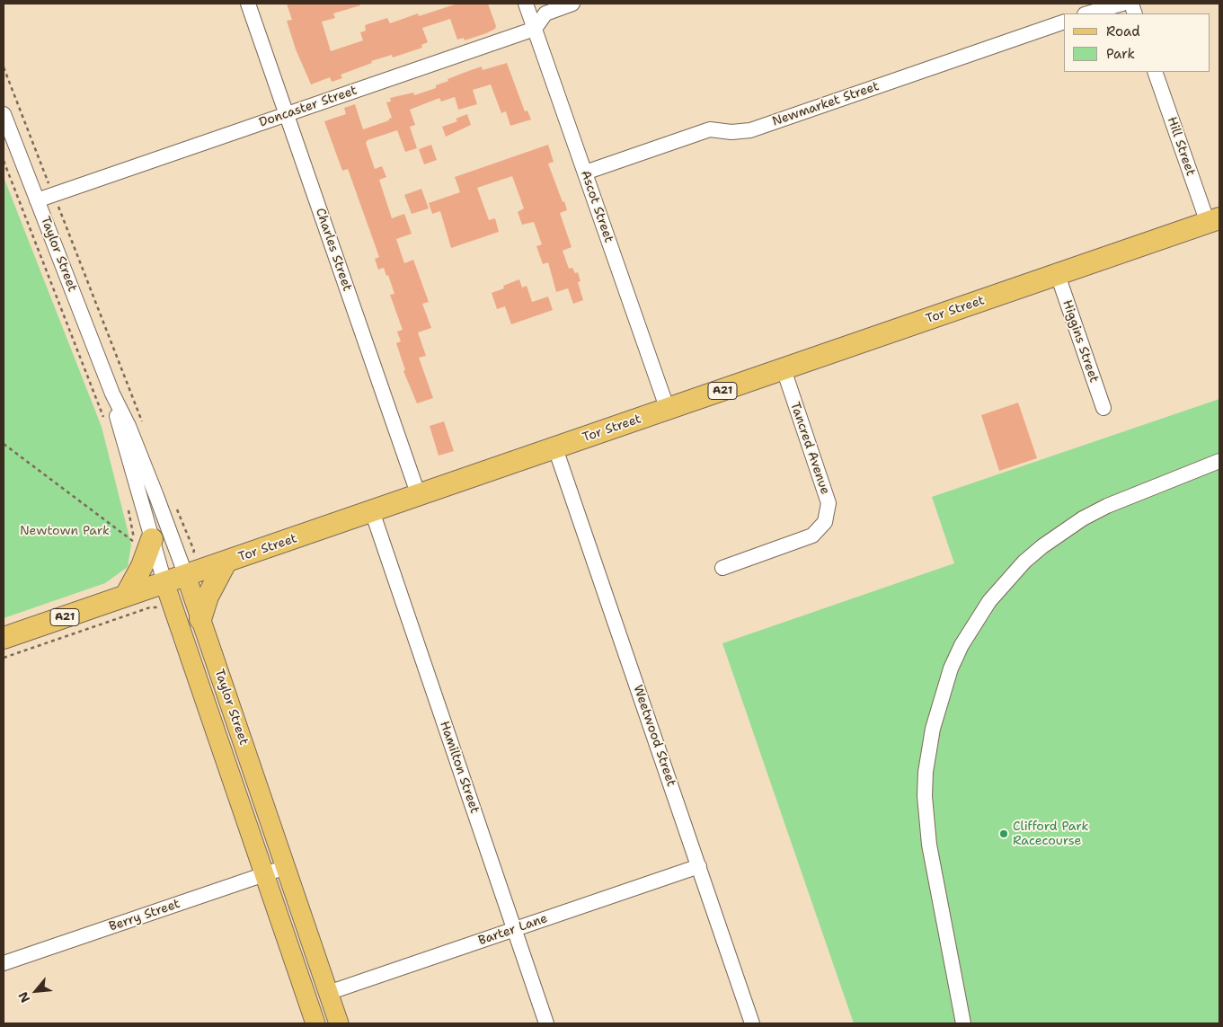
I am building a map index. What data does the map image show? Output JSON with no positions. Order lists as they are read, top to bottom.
{
  "streets": {
    "highway": ["Tor Street", "A21"],
    "main road": ["Taylor Street"],
    "street": [
      "Newmarket Street",
      "Doncaster Street",
      "Hill Street",
      "Ascot Street",
      "Charles Street",
      "Higgins Street",
      "Tancred Avenue",
      "Weetwood Street",
      "Hamilton Street",
      "Berry Street",
      "Barter Lane"
    ]
  },
  "crossings": [
    ["Newmarket Street", "Ascot Street"],
    ["Doncaster Street", "Ascot Street"],
    ["Doncaster Street", "Charles Street"],
    ["Doncaster Street", "Taylor Street"],
    ["Hill Street", "Tor Street"],
    ["Ascot Street", "Tor Street"],
    ["Charles Street", "Tor Street"],
    ["Taylor Street", "Tor Street"],
    ["Taylor Street", "Berry Street"],
    ["Taylor Street", "Barter Lane"],
    ["Tor Street", "Higgins Street"],
    ["Tor Street", "Tancred Avenue"],
    ["Tor Street", "Weetwood Street"],
    ["Tor Street", "Hamilton Street"],
    ["Weetwood Street", "Barter Lane"],
    ["Hamilton Street", "Barter Lane"]
  ],
  "parks": ["Newtown Park"],
  "places": ["Clifford Park Racecourse"],
  "legend": ["Road", "Park"],
  "north": "bottom left"
}
